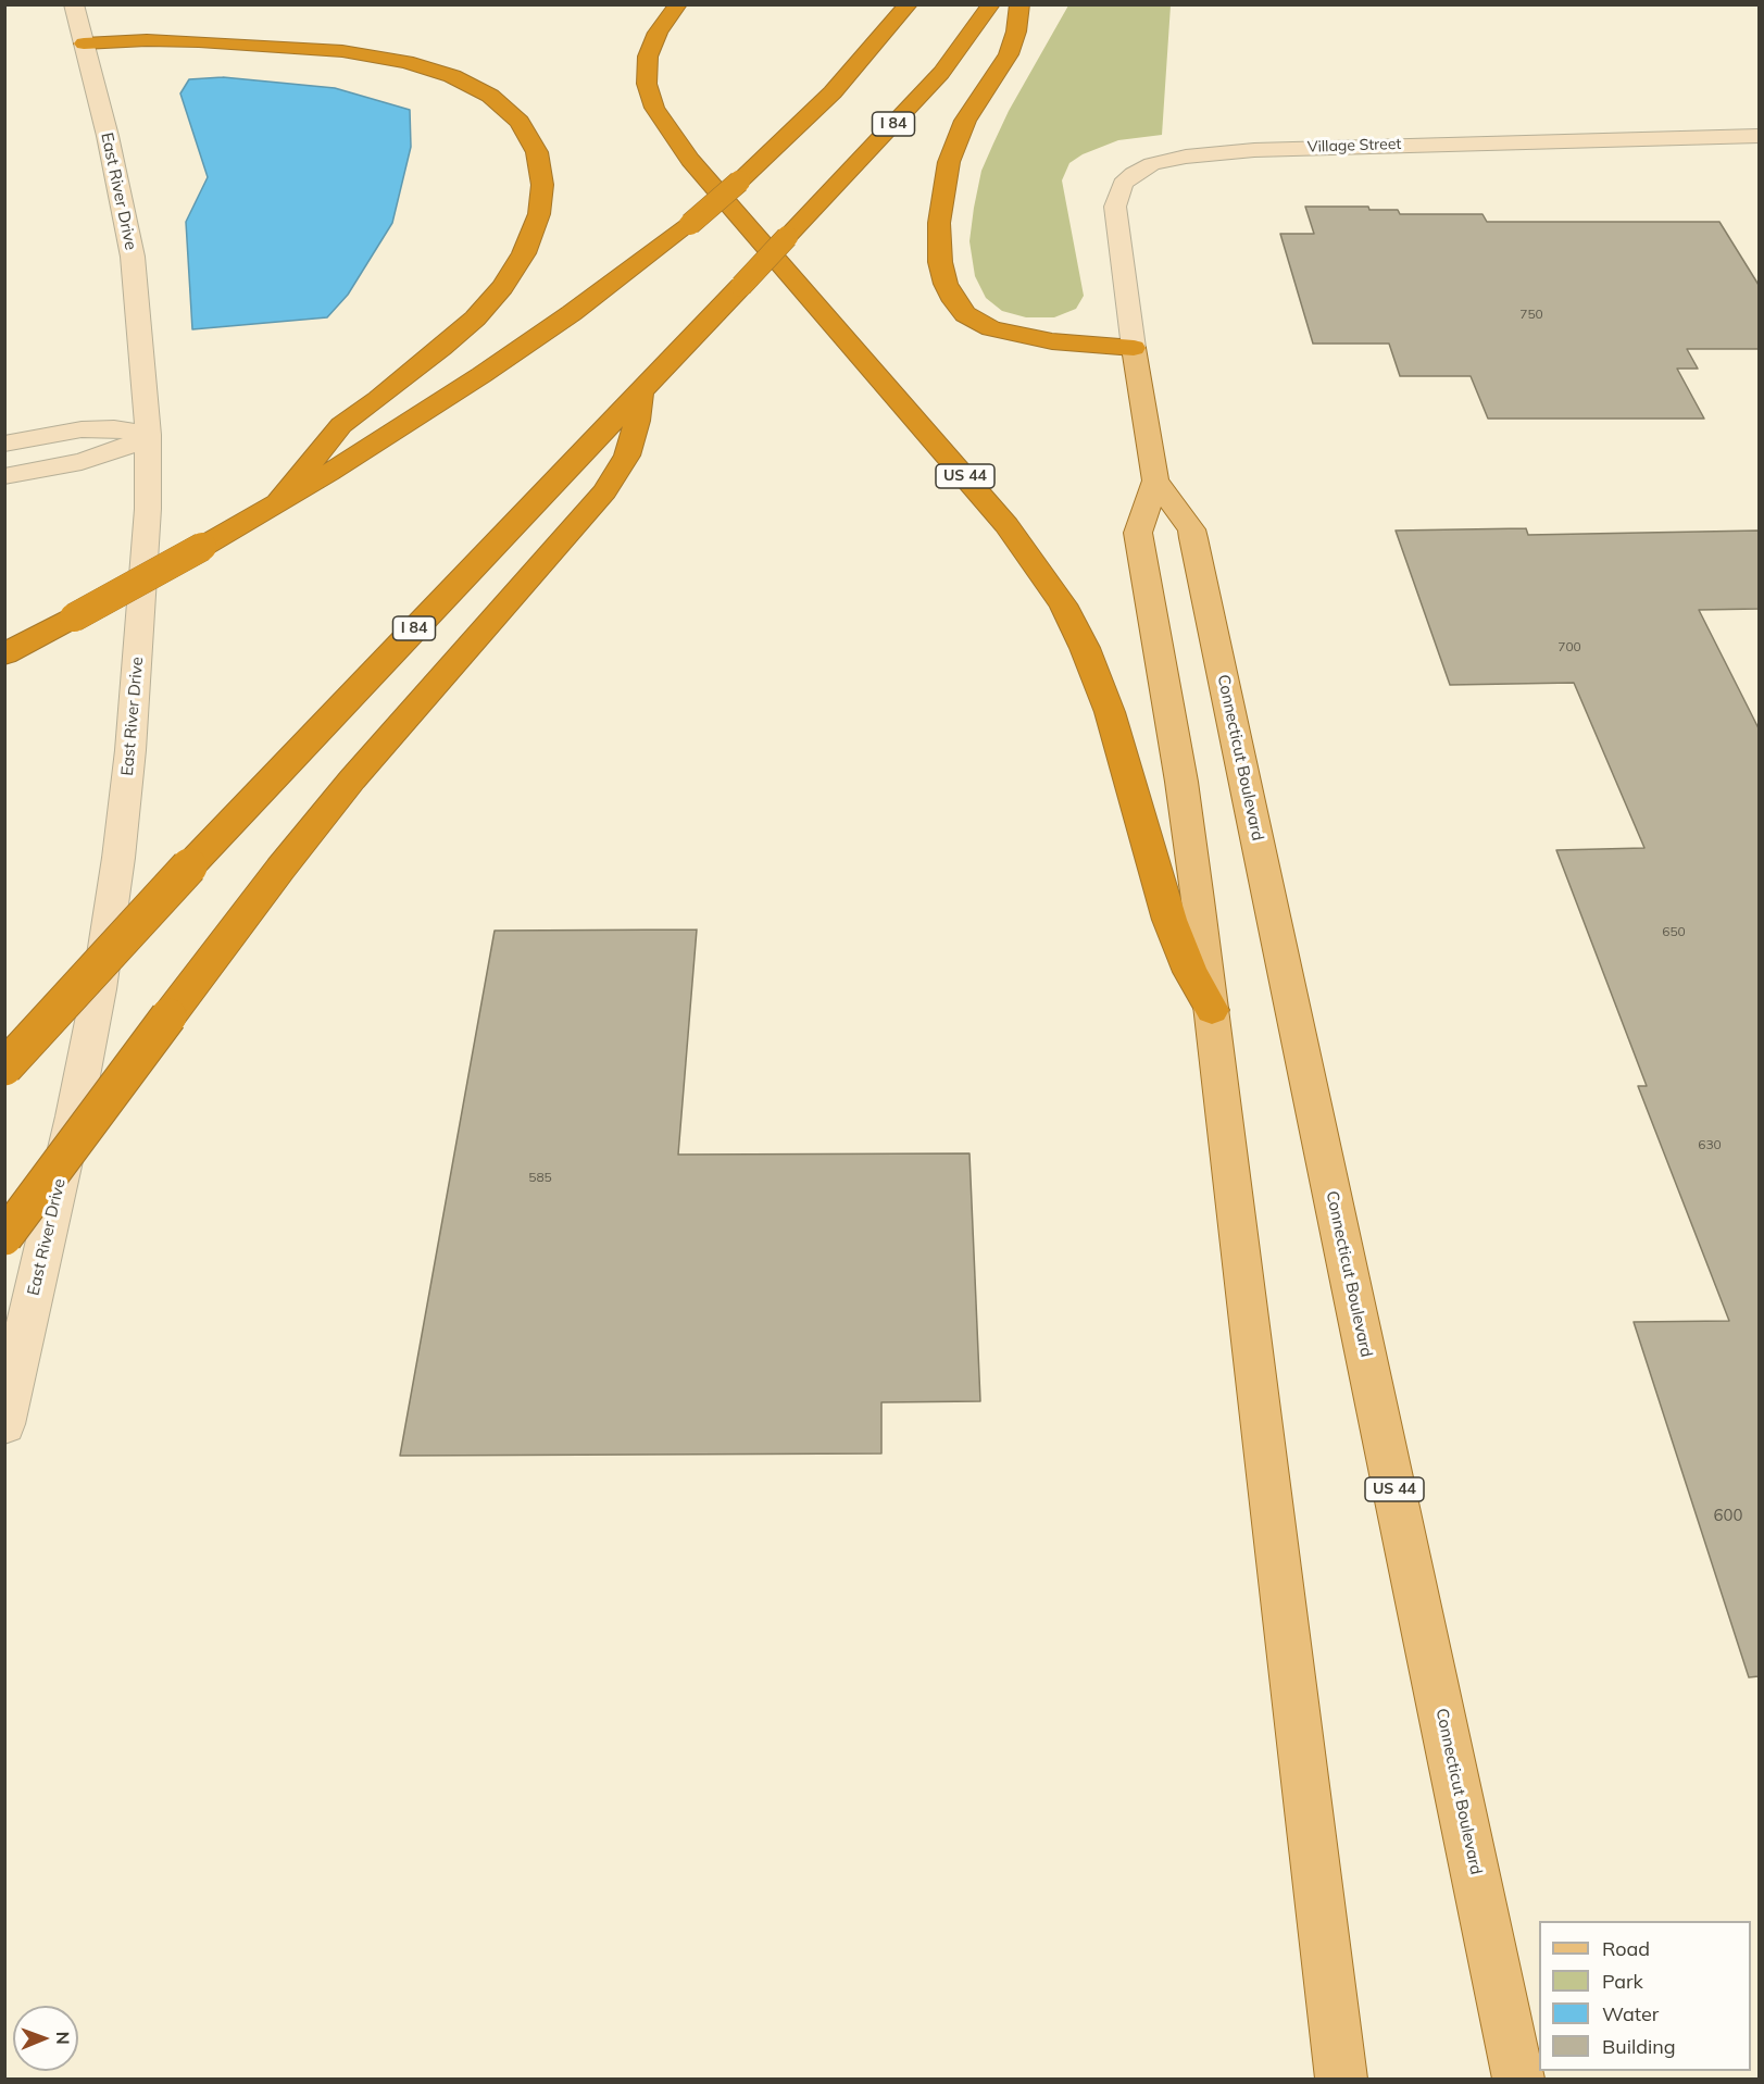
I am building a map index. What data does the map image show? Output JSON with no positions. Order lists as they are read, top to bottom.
{
  "streets": {
    "highway": ["I 84", "US 44"],
    "main road": ["Connecticut Boulevard"],
    "street": ["Village Street", "East River Drive"]
  },
  "crossings": [
    ["Village Street", "Connecticut Boulevard"],
    ["US 44", "Connecticut Boulevard"]
  ],
  "house_numbers": [
    "750",
    "700",
    "650",
    "630",
    "585",
    "600"
  ],
  "legend": [
    "Road",
    "Park",
    "Water",
    "Building"
  ],
  "north": "right"
}
